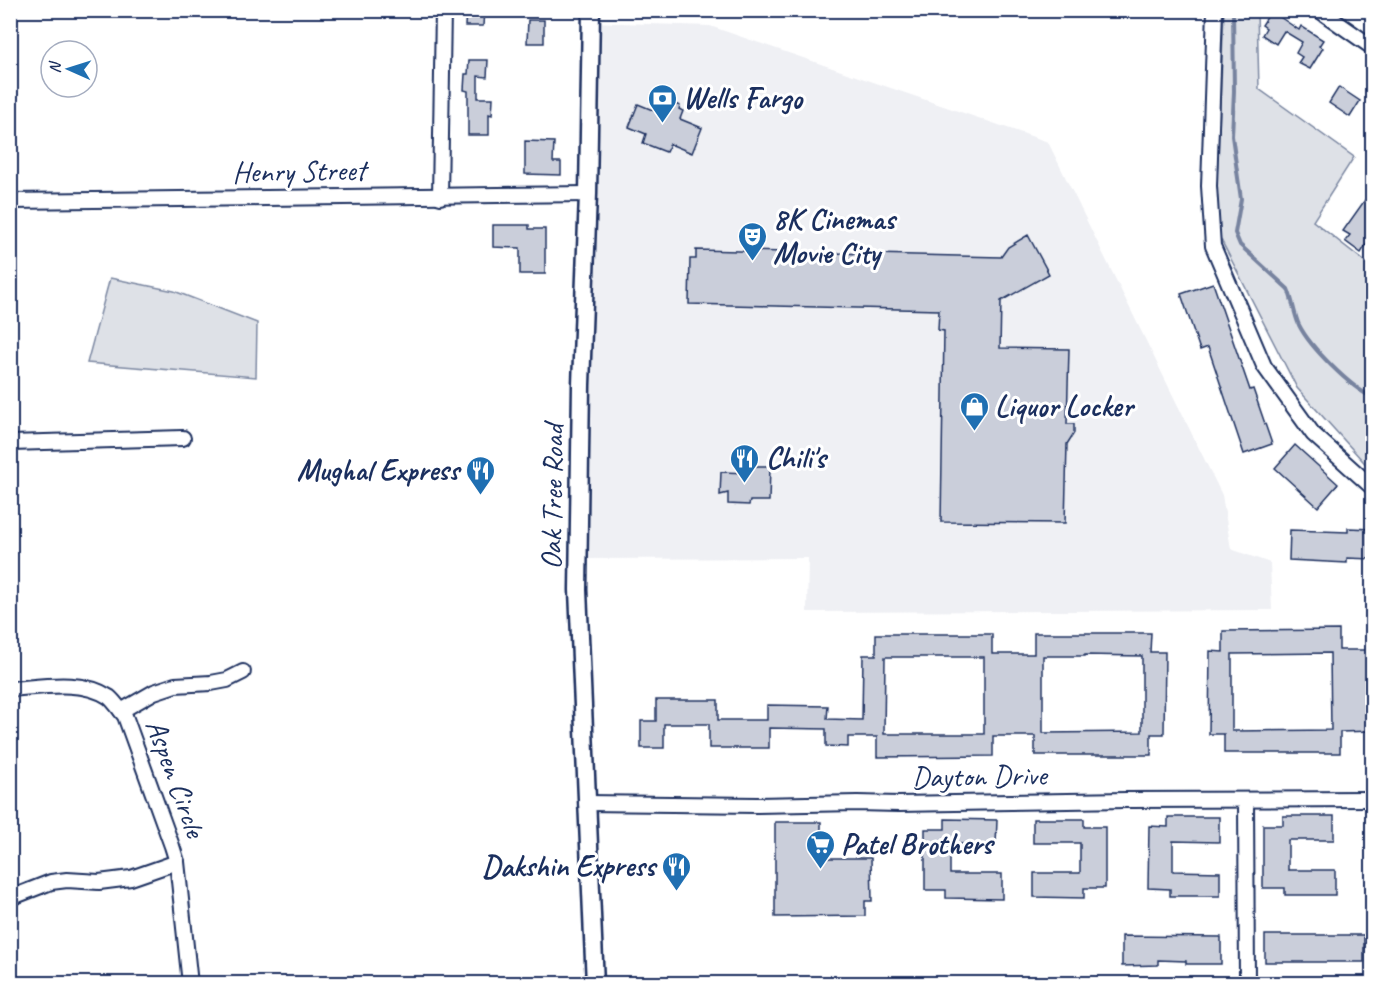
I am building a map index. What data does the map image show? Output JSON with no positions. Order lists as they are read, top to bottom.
{
  "streets": {
    "main road": ["Oak Tree Road"],
    "street": ["Henry Street", "Dayton Drive", "Aspen Circle"]
  },
  "crossings": [
    ["Henry Street", "Oak Tree Road"],
    ["Oak Tree Road", "Dayton Drive"]
  ],
  "places": {
    "bank": ["Wells Fargo"],
    "theatre": ["8K Cinemas Movie City"],
    "shop": ["Liquor Locker"],
    "restaurant": ["Chili's", "Mughal Express", "Dakshin Express"],
    "supermarket": ["Patel Brothers"]
  },
  "north": "left"
}
